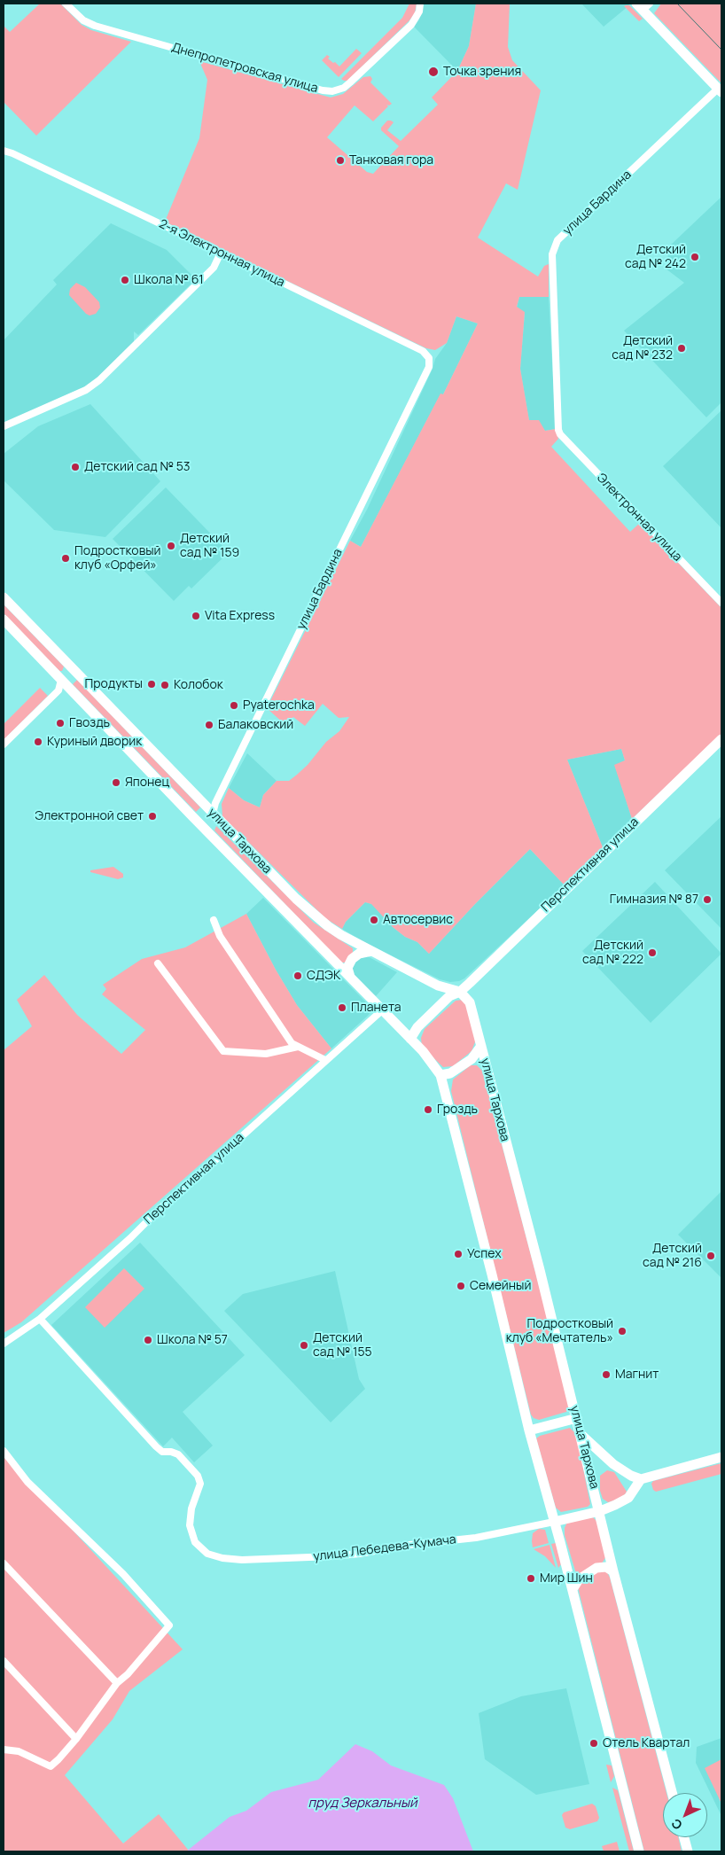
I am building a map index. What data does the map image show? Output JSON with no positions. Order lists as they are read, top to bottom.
{
  "streets": {
    "main road": ["улица Тархова", "Перспективная улица"],
    "street": [
      "Днепропетровская улица",
      "улица Бардина",
      "2-я Электронная улица",
      "Электронная улица",
      "улица Лебедева-Кумача"
    ]
  },
  "crossings": [
    ["улица Бардина", "2-я Электронная улица"],
    ["улица Бардина", "Электронная улица"],
    ["улица Бардина", "улица Тархова"],
    ["улица Тархова", "Перспективная улица"],
    ["улица Тархова", "улица Лебедева-Кумача"],
    ["Перспективная улица", "улица Лебедева-Кумача"]
  ],
  "water": ["пруд Зеркальный"],
  "places": [
    "Точка зрения",
    "Танковая гора",
    "Детский сад № 242",
    "Школа № 61",
    "Детский сад № 232",
    "Детский сад № 53",
    "Детский сад № 159",
    "Подростковый клуб «Орфей»",
    "Vita Express",
    "Продукты",
    "Колобок",
    "Pyaterochka",
    "Гвоздь",
    "Балаковский",
    "Куриный дворик",
    "Японец",
    "Электронной свет",
    "Гимназия № 87",
    "Автосервис",
    "Детский сад № 222",
    "СДЭК",
    "Планета",
    "Гроздь",
    "Успех",
    "Детский сад № 216",
    "Семейный",
    "Подростковый клуб «Мечтатель»",
    "Школа № 57",
    "Детский сад № 155",
    "Магнит",
    "Мир Шин",
    "Отель Квартал"
  ],
  "north": "bottom left"
}
